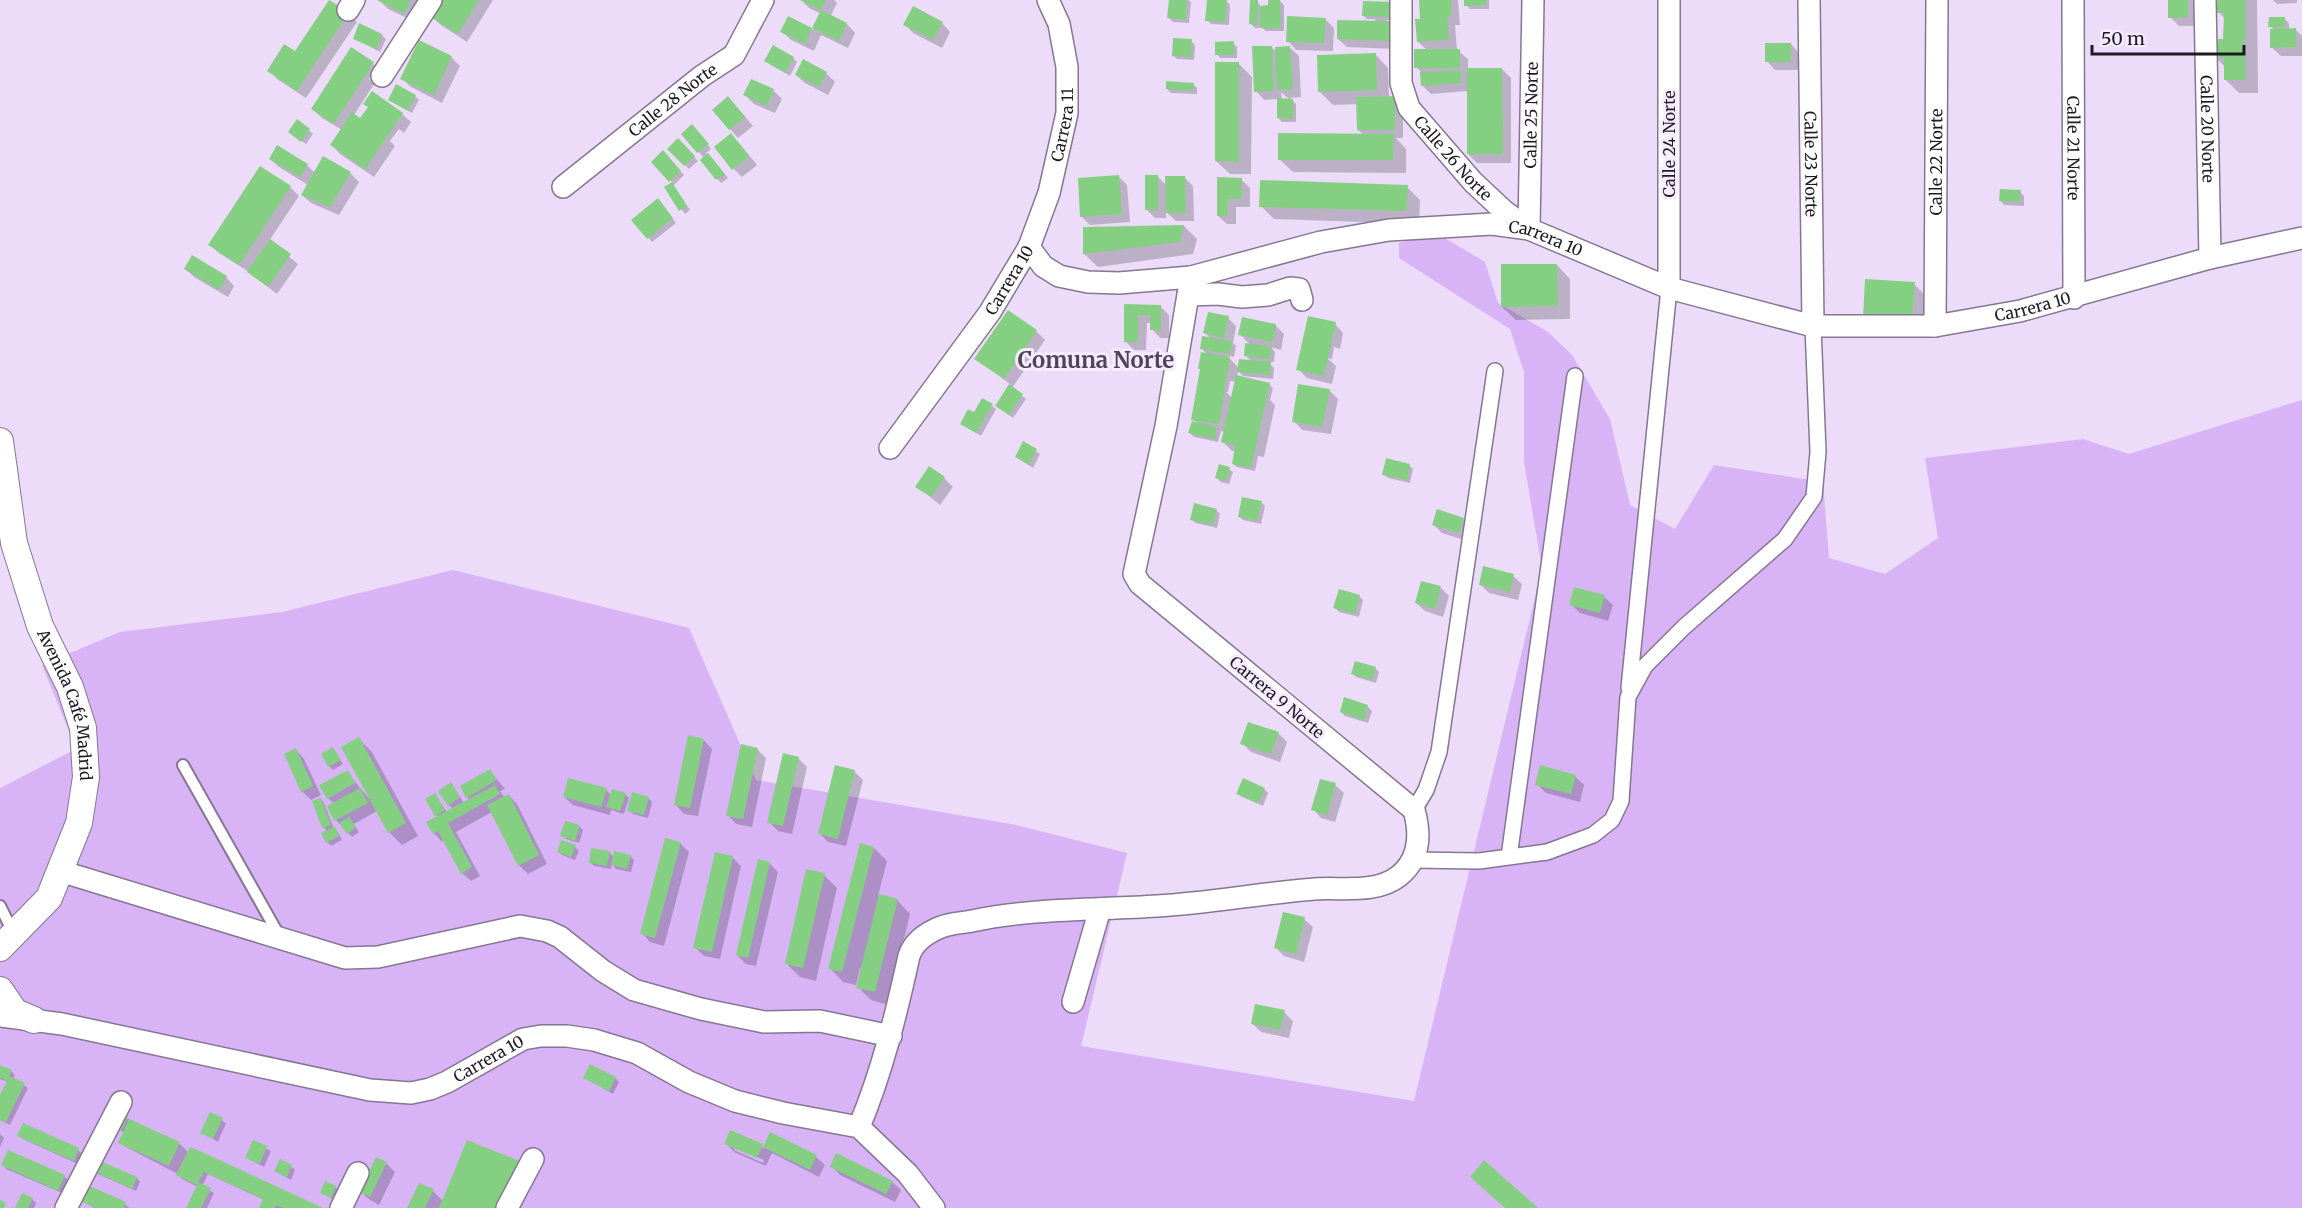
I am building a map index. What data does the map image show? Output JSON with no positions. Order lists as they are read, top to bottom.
{
  "streets": {
    "street": [
      "Calle 28 Norte",
      "Calle 25 Norte",
      "Carrera 11",
      "Calle 20 Norte",
      "Calle 24 Norte",
      "Calle 21 Norte",
      "Calle 26 Norte",
      "Calle 23 Norte",
      "Calle 22 Norte",
      "Carrera 10",
      "Carrera 9 Norte",
      "Avenida Café Madrid"
    ]
  },
  "crossings": [
    ["Calle 25 Norte", "Calle 26 Norte"],
    ["Calle 25 Norte", "Carrera 10"],
    ["Carrera 11", "Carrera 10"],
    ["Calle 20 Norte", "Carrera 10"],
    ["Calle 24 Norte", "Carrera 10"],
    ["Calle 21 Norte", "Carrera 10"],
    ["Calle 26 Norte", "Carrera 10"],
    ["Calle 23 Norte", "Carrera 10"],
    ["Calle 22 Norte", "Carrera 10"],
    ["Carrera 10", "Carrera 9 Norte"]
  ],
  "districts": ["Comuna Norte"],
  "scale_bar": "50 m"
}
